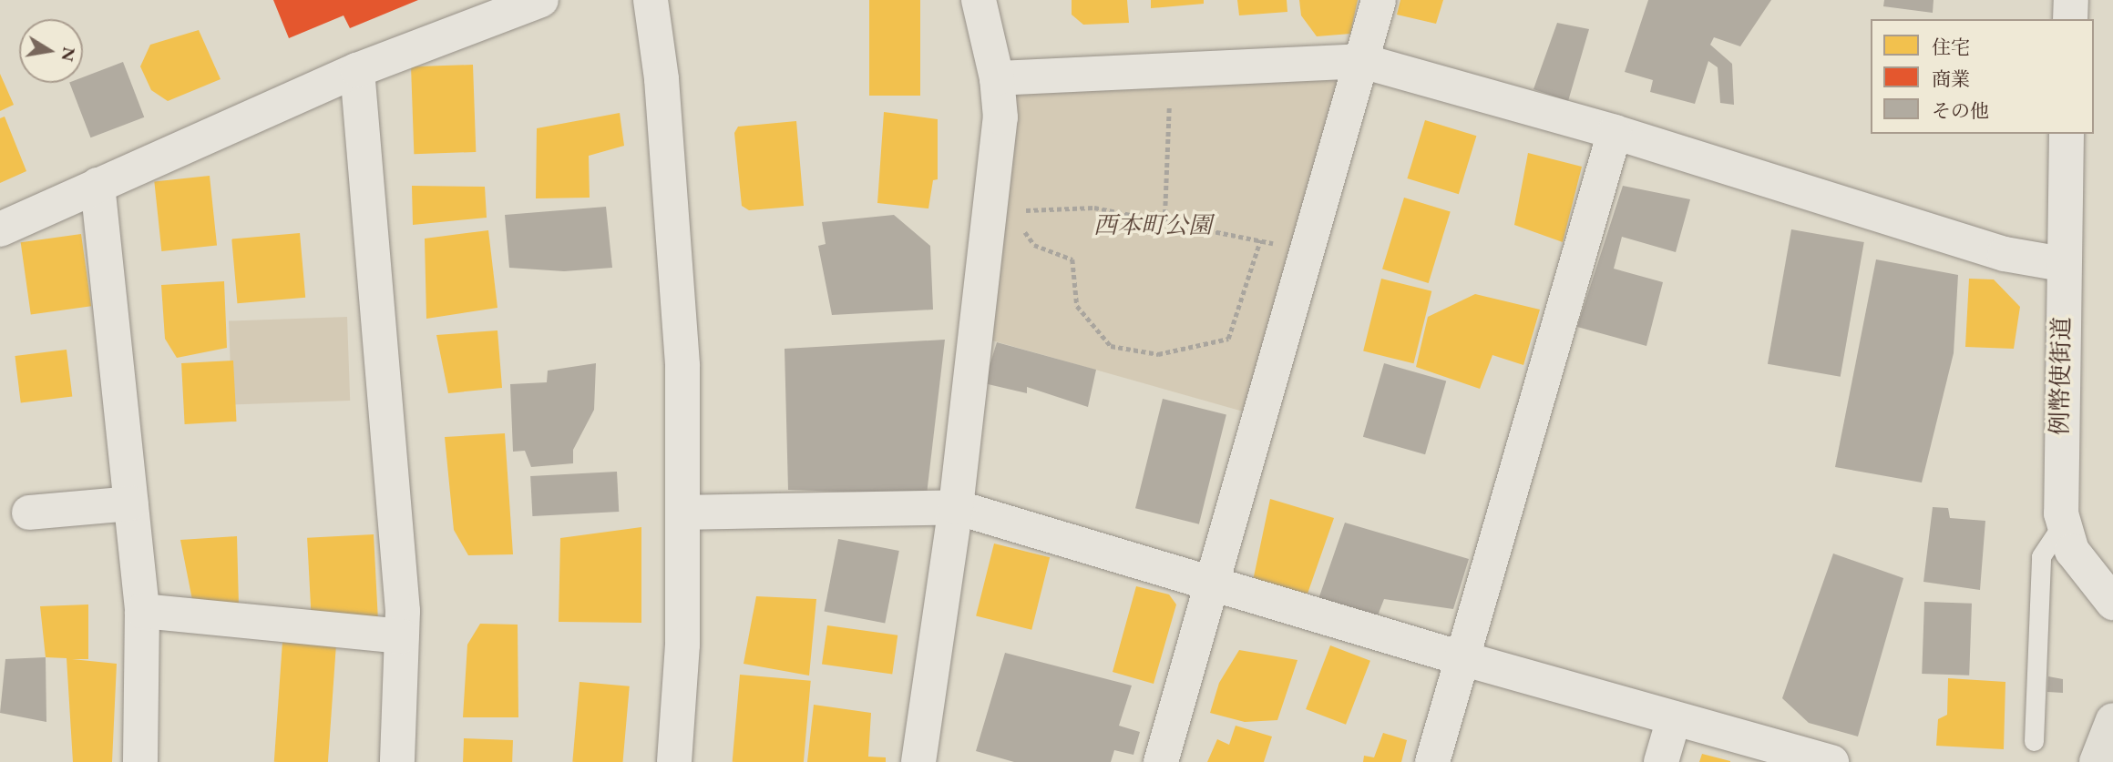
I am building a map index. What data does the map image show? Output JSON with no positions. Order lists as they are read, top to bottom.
{
  "streets": {
    "street": ["例幣使街道"]
  },
  "parks": ["西本町公園"],
  "legend": ["住宅", "商業", "その他"],
  "north": "right"
}
